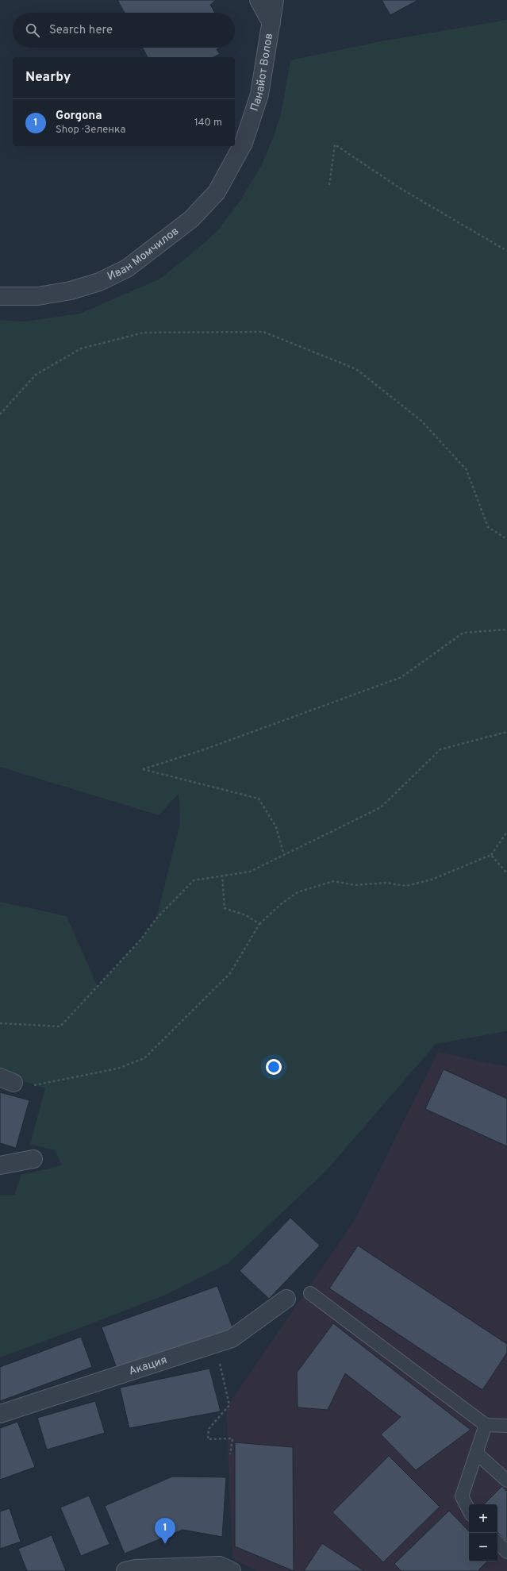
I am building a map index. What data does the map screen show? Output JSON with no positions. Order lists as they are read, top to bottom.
{
  "streets": {
    "street": ["Панайот Волов", "Иван Момчилов", "Акация"]
  },
  "crossings": [
    ["Панайот Волов", "Иван Момчилов"]
  ],
  "page": {
    "search": "Search here",
    "heading": "Nearby",
    "list": [
      {
        "mark": "1",
        "name": "Gorgona",
        "note": "Shop · Зеленка",
        "value": "140 m"
      }
    ],
    "map_buttons": ["+", "−"],
    "pins": "1"
  }
}
